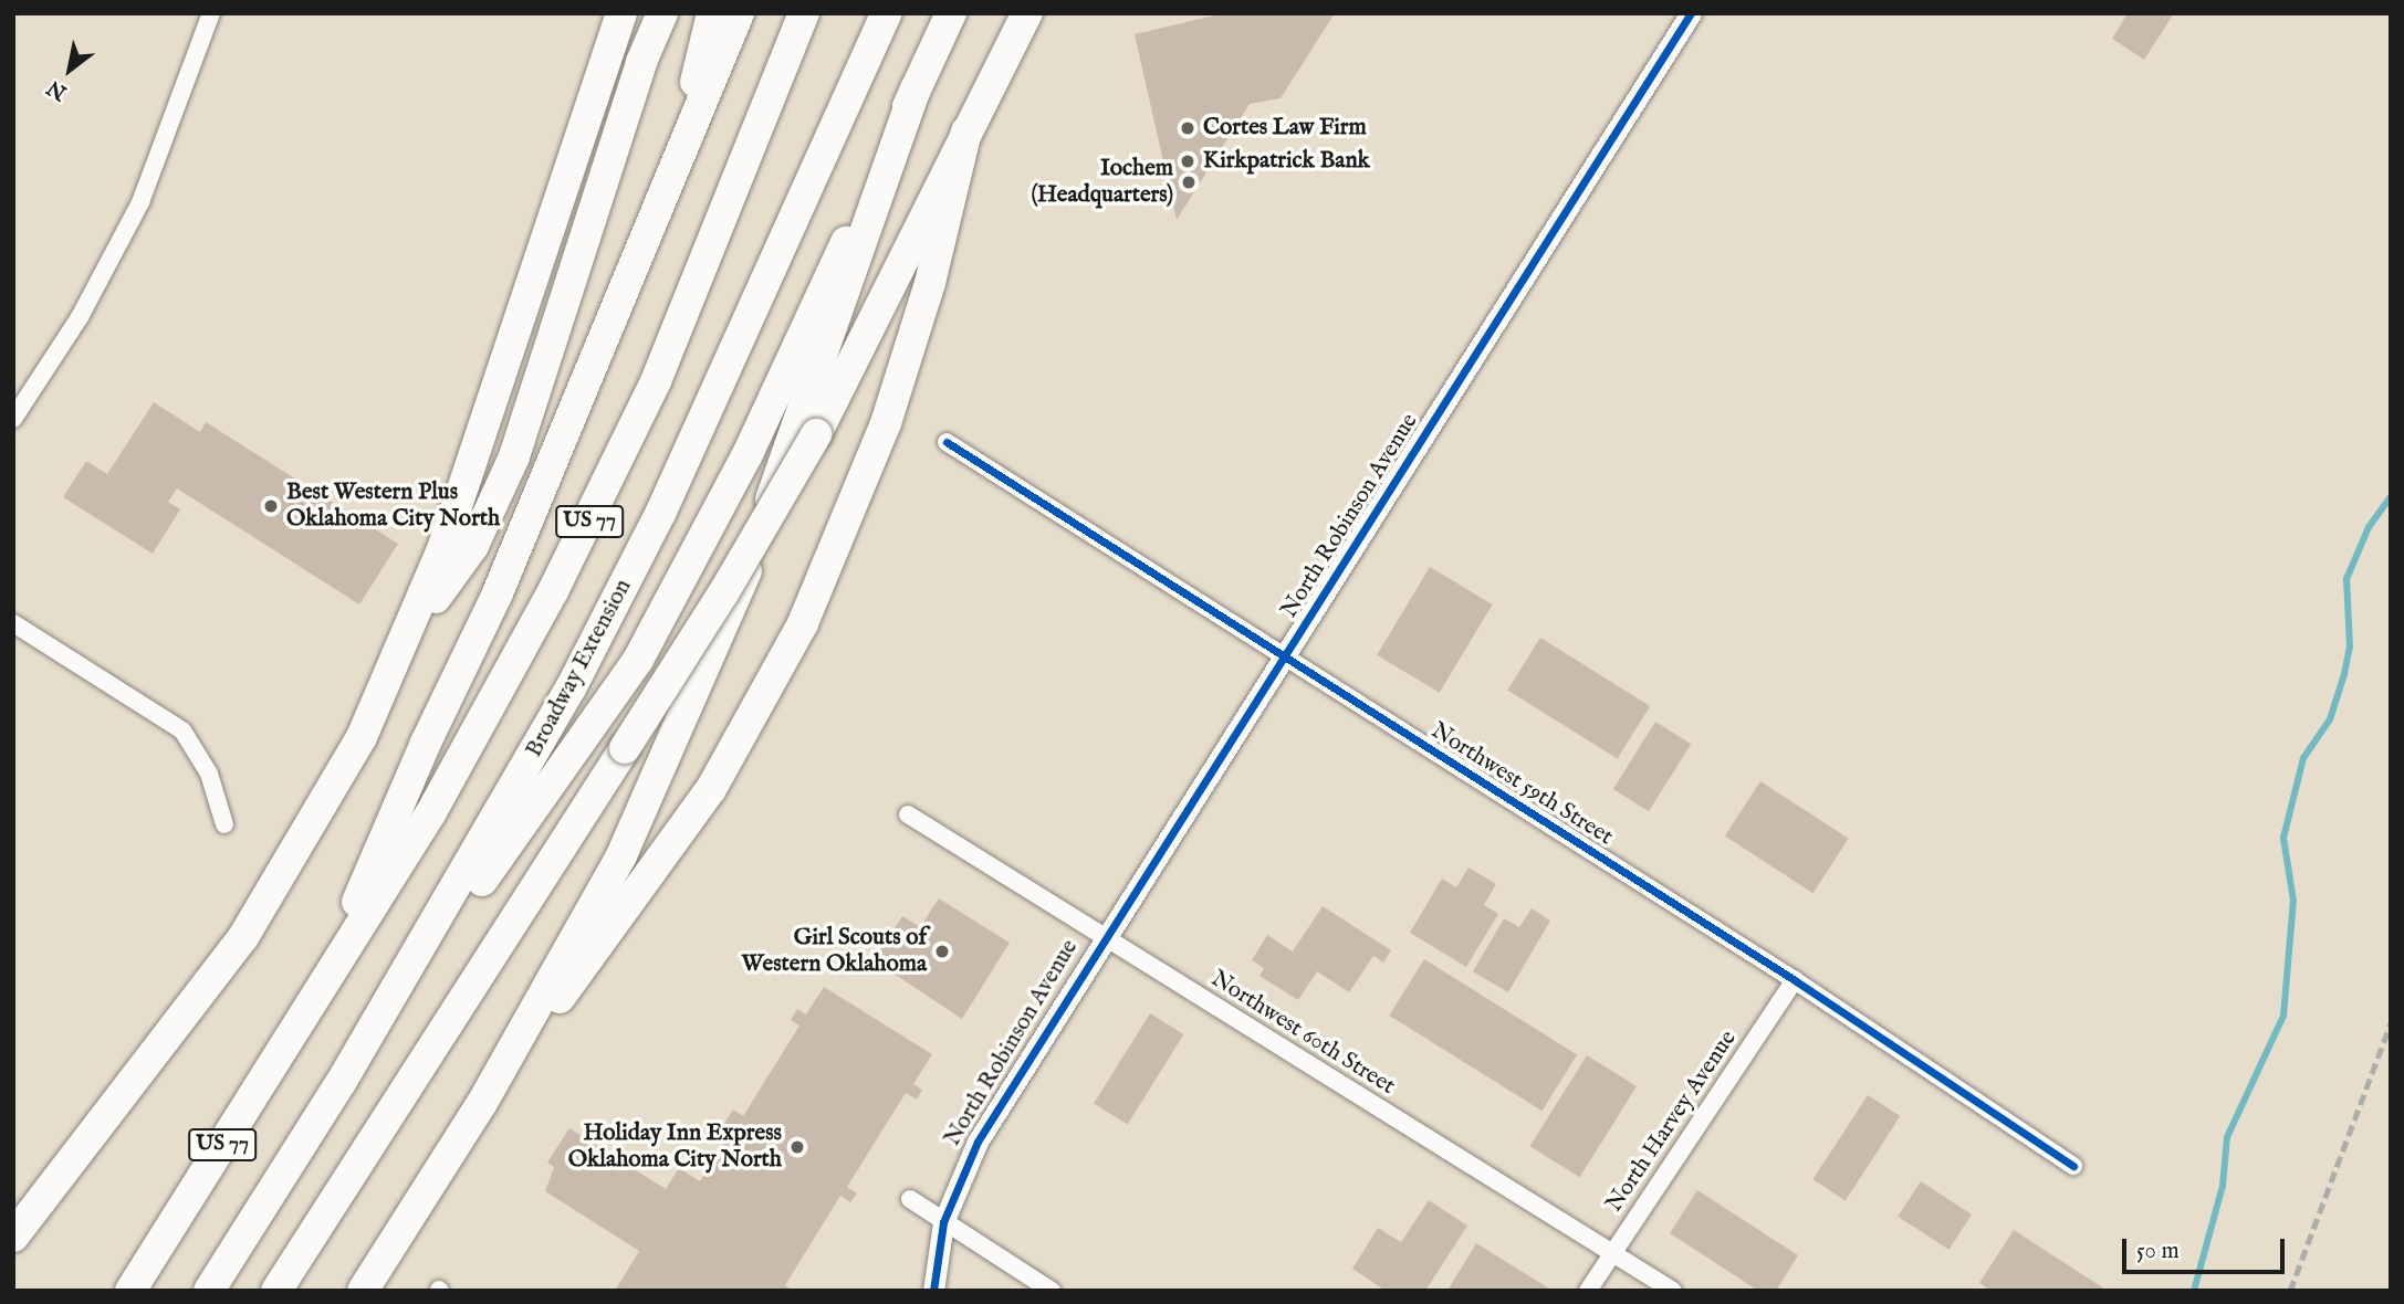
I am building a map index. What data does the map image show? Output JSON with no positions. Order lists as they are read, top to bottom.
{
  "streets": {
    "highway": ["US 77", "Broadway Extension"],
    "street": [
      "North Robinson Avenue",
      "Northwest 59th Street",
      "Northwest 60th Street",
      "North Harvey Avenue"
    ]
  },
  "crossings": [
    ["North Robinson Avenue", "Northwest 59th Street"],
    ["North Robinson Avenue", "Northwest 60th Street"],
    ["Northwest 59th Street", "North Harvey Avenue"],
    ["Northwest 60th Street", "North Harvey Avenue"]
  ],
  "places": [
    "Cortes Law Firm",
    "Kirkpatrick Bank",
    "Iochem (Headquarters)",
    "Best Western Plus Oklahoma City North",
    "Girl Scouts of Western Oklahoma",
    "Holiday Inn Express Oklahoma City North"
  ],
  "scale_bar": "50 m",
  "north": "bottom left"
}
